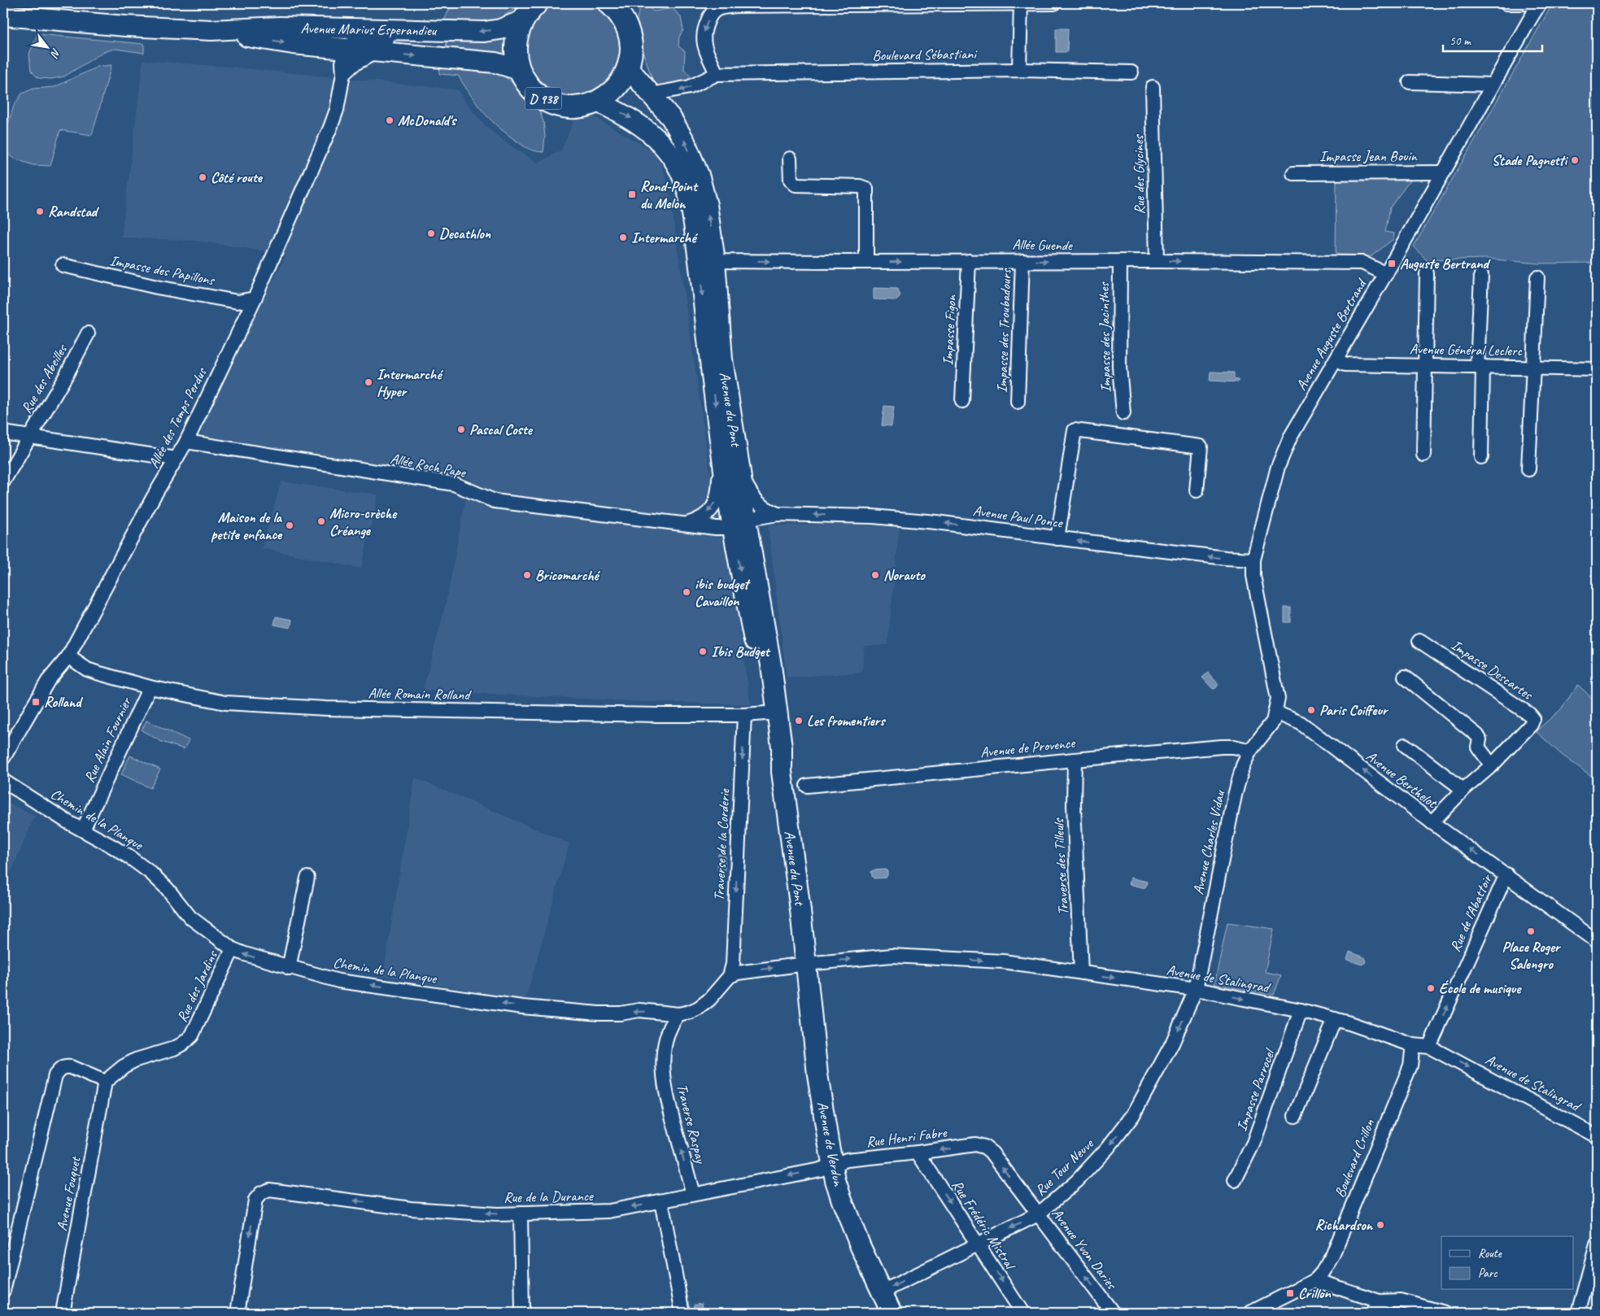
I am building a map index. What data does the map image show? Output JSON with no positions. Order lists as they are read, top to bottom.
{
  "streets": {
    "main road": [
      "Avenue Marius Esperandieu",
      "D 938",
      "Avenue du Pont",
      "Avenue de Verdun"
    ],
    "street": [
      "Boulevard Sébastiani",
      "Impasse Jean Bouin",
      "Rue des Glycines",
      "Allée Guende",
      "Impasse des Papillons",
      "Impasse Figon",
      "Impasse des Troubadours",
      "Avenue Auguste Bertrand",
      "Impasse des Jacinthes",
      "Avenue Général Leclerc",
      "Rue des Abeilles",
      "Allée des Temps Perdus",
      "Allée Roch Pape",
      "Avenue Paul Ponce",
      "Impasse Descartes",
      "Allée Romain Rolland",
      "Rue Alain Fournier",
      "Avenue de Provence",
      "Avenue Berthelot",
      "Chemin de la Planque",
      "Avenue Charles Vidau",
      "Traverse de la Corderie",
      "Traverse des Tilleuls",
      "Rue de l'Abattoir",
      "Avenue de Stalingrad",
      "Rue des Jardins",
      "Impasse Parrocel",
      "Traverse Raspay",
      "Rue Henri Fabre",
      "Boulevard Crillon",
      "Rue Tour Neuve",
      "Avenue Fouquet",
      "Rue de la Durance",
      "Rue Frédéric Mistral",
      "Avenue Yvon Daries"
    ]
  },
  "crossings": [
    ["Avenue Marius Esperandieu", "D 938"],
    ["Avenue Marius Esperandieu", "Allée des Temps Perdus"],
    ["D 938", "Avenue du Pont"],
    ["Impasse Jean Bouin", "Avenue Auguste Bertrand"],
    ["Rue des Glycines", "Allée Guende"],
    ["Allée Guende", "Impasse Figon"],
    ["Allée Guende", "Impasse des Troubadours"],
    ["Allée Guende", "Avenue Auguste Bertrand"],
    ["Allée Guende", "Impasse des Jacinthes"],
    ["Allée Guende", "Avenue du Pont"],
    ["Impasse des Papillons", "Allée des Temps Perdus"],
    ["Avenue Auguste Bertrand", "Avenue Général Leclerc"],
    ["Avenue Auguste Bertrand", "Avenue Paul Ponce"],
    ["Avenue Auguste Bertrand", "Avenue Berthelot"],
    ["Avenue Auguste Bertrand", "Avenue Charles Vidau"],
    ["Avenue du Pont", "Allée Roch Pape"],
    ["Avenue du Pont", "Avenue Paul Ponce"],
    ["Avenue du Pont", "Allée Romain Rolland"],
    ["Avenue du Pont", "Avenue de Stalingrad"],
    ["Avenue du Pont", "Avenue de Verdun"],
    ["Allée des Temps Perdus", "Allée Roch Pape"],
    ["Allée des Temps Perdus", "Allée Romain Rolland"],
    ["Allée Roch Pape", "Avenue Paul Ponce"],
    ["Allée Romain Rolland", "Rue Alain Fournier"],
    ["Allée Romain Rolland", "Traverse de la Corderie"],
    ["Rue Alain Fournier", "Chemin de la Planque"],
    ["Avenue de Provence", "Avenue Charles Vidau"],
    ["Avenue de Provence", "Traverse des Tilleuls"],
    ["Avenue Berthelot", "Avenue Charles Vidau"],
    ["Avenue Berthelot", "Rue de l'Abattoir"],
    ["Chemin de la Planque", "Traverse de la Corderie"],
    ["Chemin de la Planque", "Rue des Jardins"],
    ["Chemin de la Planque", "Traverse Raspay"],
    ["Avenue Charles Vidau", "Avenue de Stalingrad"],
    ["Avenue Charles Vidau", "Rue Tour Neuve"],
    ["Traverse des Tilleuls", "Avenue de Stalingrad"],
    ["Rue de l'Abattoir", "Avenue de Stalingrad"],
    ["Avenue de Stalingrad", "Impasse Parrocel"],
    ["Avenue de Stalingrad", "Avenue de Verdun"],
    ["Avenue de Stalingrad", "Boulevard Crillon"],
    ["Avenue de Stalingrad", "Rue Tour Neuve"],
    ["Rue des Jardins", "Avenue Fouquet"],
    ["Traverse Raspay", "Rue de la Durance"],
    ["Rue Henri Fabre", "Avenue de Verdun"],
    ["Rue Henri Fabre", "Rue de la Durance"],
    ["Rue Henri Fabre", "Rue Frédéric Mistral"],
    ["Rue Henri Fabre", "Avenue Yvon Daries"],
    ["Avenue de Verdun", "Rue Tour Neuve"],
    ["Avenue de Verdun", "Rue de la Durance"],
    ["Rue Tour Neuve", "Rue Frédéric Mistral"],
    ["Rue Tour Neuve", "Avenue Yvon Daries"]
  ],
  "one_way": [
    "Allée Guende",
    "Avenue Paul Ponce",
    "Chemin de la Planque",
    "Traverse de la Corderie",
    "Rue de l'Abattoir",
    "Avenue de Stalingrad",
    "Traverse Raspay",
    "Rue Henri Fabre",
    "Rue Tour Neuve",
    "Rue de la Durance",
    "Rue Frédéric Mistral",
    "Avenue Yvon Daries"
  ],
  "places": {
    "other": [
      "McDonald's",
      "Stade Pagnetti",
      "Côté route",
      "Randstad",
      "Decathlon",
      "Intermarché",
      "Intermarché Hyper",
      "Pascal Coste",
      "Micro-crèche Créange",
      "Maison de la petite enfance",
      "Bricomarché",
      "Norauto",
      "ibis budget Cavaillon",
      "Ibis Budget",
      "Paris Coiffeur",
      "Les fromentiers",
      "Place Roger Salengro",
      "École de musique",
      "Richardson"
    ],
    "transit": [
      "Rond-Point du Melon",
      "Auguste Bertrand",
      "Rolland",
      "Crillon"
    ]
  },
  "legend": ["Route", "Parc"],
  "scale_bar": "50 m",
  "north": "bottom right"
}
